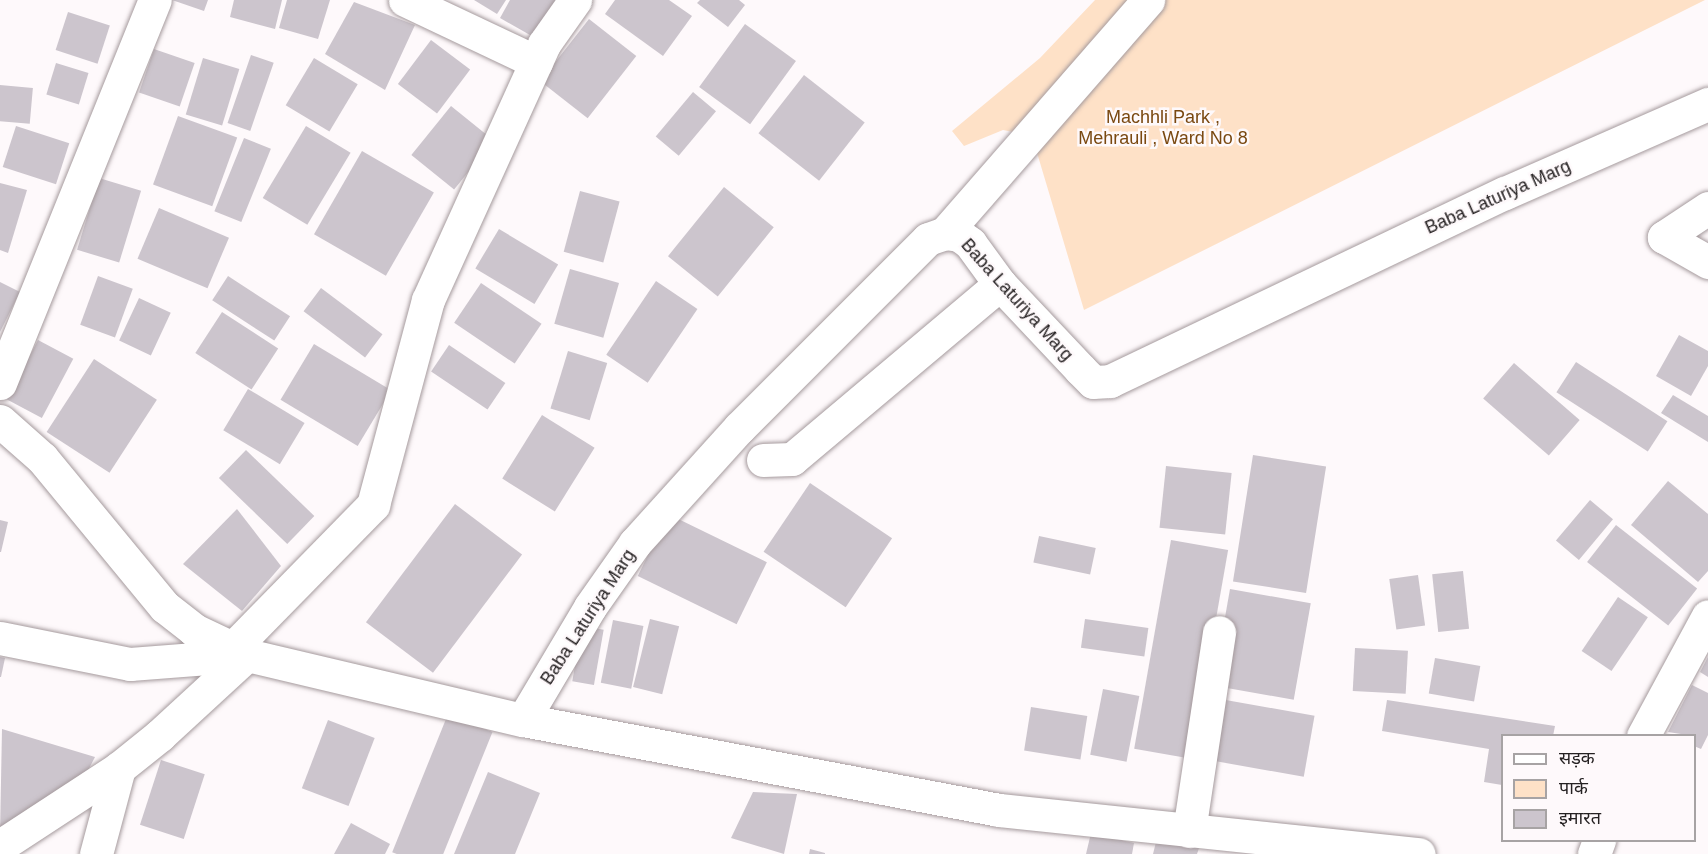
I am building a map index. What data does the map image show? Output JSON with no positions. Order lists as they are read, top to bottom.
{
  "streets": {
    "street": ["Baba Laturiya Marg"]
  },
  "parks": ["Machhli Park , Mehrauli , Ward No 8"],
  "legend": ["सड़क", "पार्क", "इमारत"]
}
